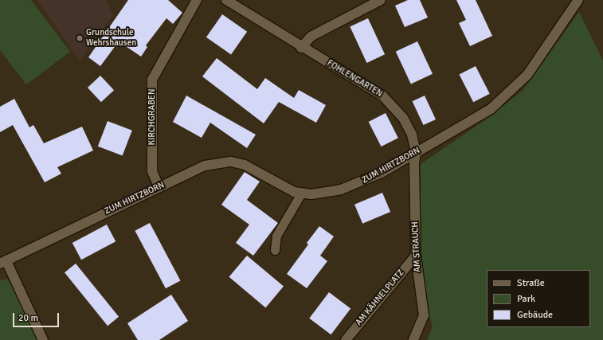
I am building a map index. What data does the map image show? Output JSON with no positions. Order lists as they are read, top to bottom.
{
  "streets": {
    "street": [
      "FOHLENGARTEN",
      "KIRCHGRABEN",
      "ZUM HIRTZBORN",
      "AM STRAUCH",
      "AM KÄHNELPLATZ"
    ]
  },
  "crossings": [
    ["FOHLENGARTEN", "ZUM HIRTZBORN"],
    ["FOHLENGARTEN", "AM STRAUCH"],
    ["KIRCHGRABEN", "ZUM HIRTZBORN"],
    ["ZUM HIRTZBORN", "AM STRAUCH"],
    ["AM STRAUCH", "AM KÄHNELPLATZ"]
  ],
  "places": ["Grundschule Wehrshausen"],
  "legend": ["Straße", "Park", "Gebäude"],
  "scale_bar": "20 m"
}
